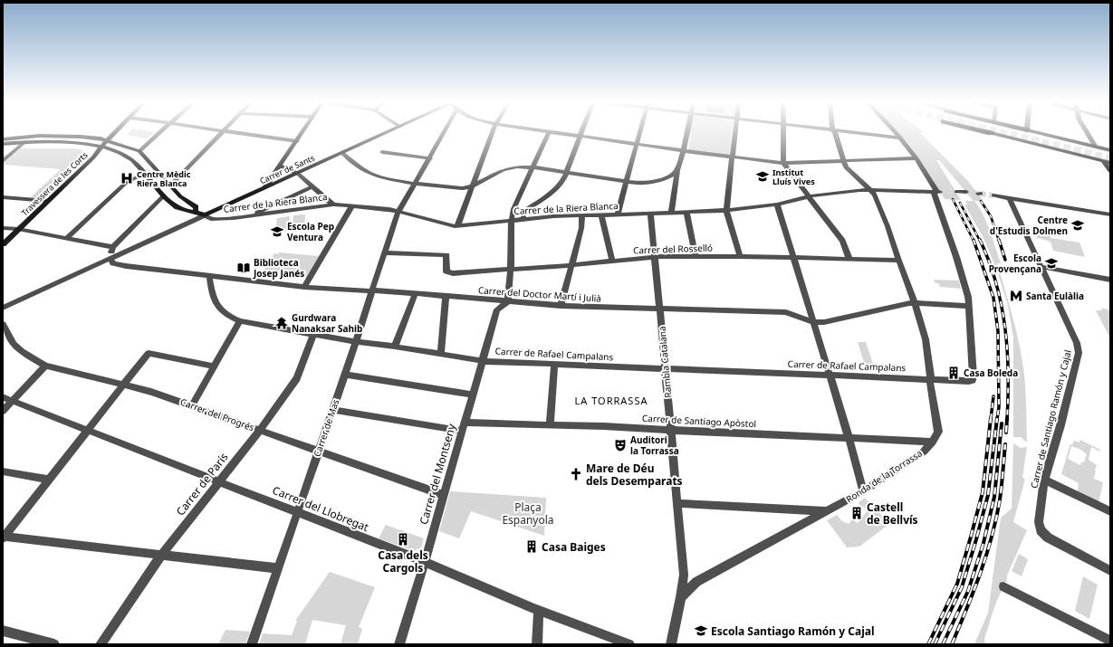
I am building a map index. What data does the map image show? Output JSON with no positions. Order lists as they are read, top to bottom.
{
  "streets": {
    "street": [
      "Carrer de Sants",
      "Travessera de les Corts",
      "Carrer de la Riera Blanca",
      "Carrer del Rosselló",
      "Carrer del Doctor Martí i Julià",
      "Carrer de Rafael Campalans",
      "Rambla Catalana",
      "Carrer del Progrés",
      "Carrer de Santiago Ramón y Cajal",
      "Carrer de Santiago Apòstol",
      "Carrer de Mas",
      "Carrer del Montseny",
      "Ronda de la Torrassa",
      "Carrer de París",
      "Carrer del Llobregat"
    ]
  },
  "crossings": [
    ["Carrer de Sants", "Carrer de la Riera Blanca"],
    ["Travessera de les Corts", "Carrer de la Riera Blanca"],
    ["Carrer de la Riera Blanca", "Rambla Catalana"],
    ["Carrer de la Riera Blanca", "Carrer de Mas"],
    ["Carrer del Rosselló", "Rambla Catalana"],
    ["Carrer del Rosselló", "Carrer de Mas"],
    ["Carrer del Doctor Martí i Julià", "Carrer de Rafael Campalans"],
    ["Carrer del Doctor Martí i Julià", "Rambla Catalana"],
    ["Carrer del Doctor Martí i Julià", "Carrer de Mas"],
    ["Carrer del Doctor Martí i Julià", "Carrer del Montseny"],
    ["Carrer de Rafael Campalans", "Rambla Catalana"],
    ["Carrer de Rafael Campalans", "Carrer de Mas"],
    ["Carrer de Rafael Campalans", "Carrer del Montseny"],
    ["Carrer de Rafael Campalans", "Carrer de París"],
    ["Rambla Catalana", "Carrer de Santiago Apòstol"],
    ["Rambla Catalana", "Ronda de la Torrassa"],
    ["Carrer del Progrés", "Carrer de Mas"],
    ["Carrer del Progrés", "Carrer del Montseny"],
    ["Carrer del Progrés", "Carrer de París"],
    ["Carrer de Santiago Apòstol", "Carrer de Mas"],
    ["Carrer de Santiago Apòstol", "Carrer del Montseny"],
    ["Carrer de Santiago Apòstol", "Ronda de la Torrassa"],
    ["Carrer de Mas", "Carrer del Llobregat"],
    ["Carrer del Montseny", "Carrer del Llobregat"],
    ["Carrer de París", "Carrer del Llobregat"]
  ],
  "districts": ["LA TORRASSA"],
  "parks": ["Plaça Espanyola"],
  "places": {
    "school or university": [
      "Institut Lluís Vives",
      "Centre d'Estudis Dolmen",
      "Escola Pep Ventura",
      "Escola Provençana",
      "Escola Santiago Ramón y Cajal"
    ],
    "hospital": ["Centre Mèdic Riera Blanca"],
    "library": ["Biblioteca Josep Janés"],
    "metro station": ["Santa Eulàlia"],
    "temple": ["Gurdwara Nanaksar Sahib"],
    "building": [
      "Casa Boleda",
      "Castell de Bellvís",
      "Casa dels Cargols",
      "Casa Baiges"
    ],
    "theatre": ["Auditori la Torrassa"],
    "church": ["Mare de Déu dels Desemparats"]
  }
}
